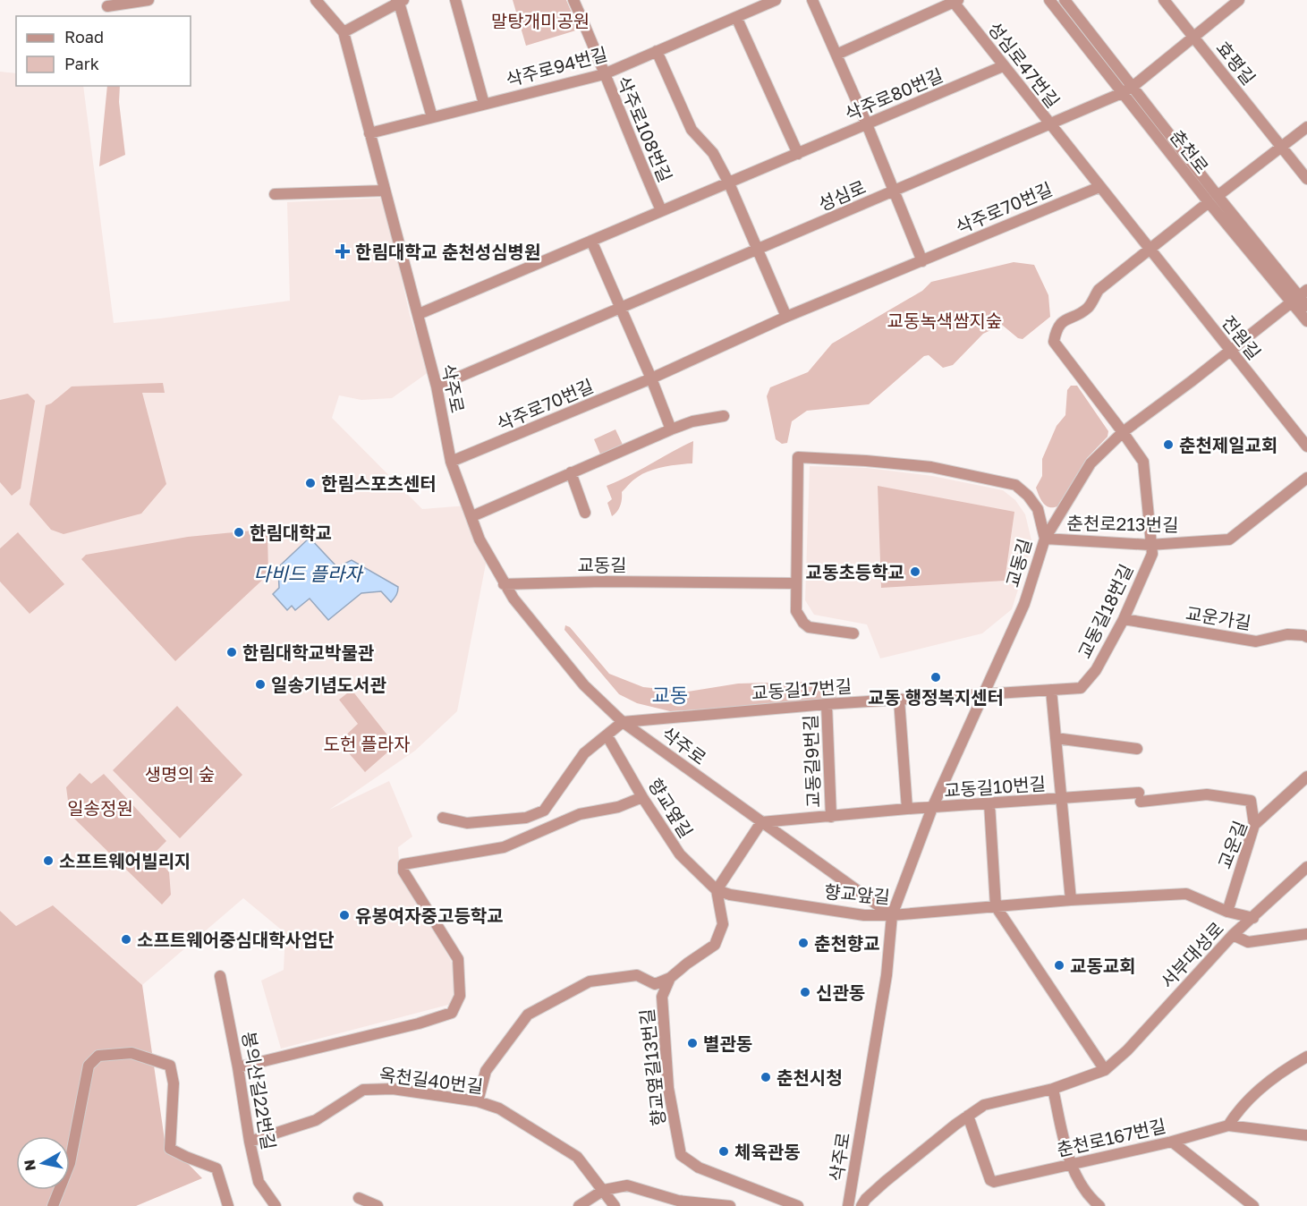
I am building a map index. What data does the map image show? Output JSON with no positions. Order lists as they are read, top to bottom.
{
  "streets": {
    "street": [
      "효평길",
      "성심로47번길",
      "삭주로94번길",
      "삭주로80번길",
      "삭주로108번길",
      "춘천로",
      "성심로",
      "삭주로70번길",
      "전원길",
      "삭주로",
      "춘천로213번길",
      "교동길",
      "교동길18번길",
      "교운가길",
      "교동길17번길",
      "교동길9번길",
      "교동길10번길",
      "향교옆길",
      "교운길",
      "향교앞길",
      "서부대성로",
      "향교옆길13번길",
      "옥천길40번길",
      "봉의산길22번길",
      "춘천로167번길"
    ]
  },
  "crossings": [
    ["효평길", "성심로"],
    ["성심로47번길", "삭주로80번길"],
    ["성심로47번길", "성심로"],
    ["성심로47번길", "전원길"],
    ["삭주로94번길", "삭주로108번길"],
    ["삭주로94번길", "삭주로"],
    ["삭주로80번길", "삭주로108번길"],
    ["삭주로80번길", "삭주로"],
    ["춘천로", "성심로"],
    ["성심로", "전원길"],
    ["성심로", "삭주로"],
    ["삭주로70번길", "전원길"],
    ["삭주로70번길", "삭주로"],
    ["전원길", "교동길18번길"],
    ["삭주로", "교동길"],
    ["삭주로", "교동길17번길"],
    ["삭주로", "교동길9번길"],
    ["삭주로", "향교앞길"],
    ["춘천로213번길", "교동길"],
    ["춘천로213번길", "교동길18번길"],
    ["교동길", "교동길18번길"],
    ["교동길", "교동길17번길"],
    ["교동길", "교동길9번길"],
    ["교동길", "교동길10번길"],
    ["교동길", "향교앞길"],
    ["교동길18번길", "교운가길"],
    ["교동길18번길", "교동길17번길"],
    ["교동길18번길", "교동길10번길"],
    ["교동길17번길", "교동길9번길"],
    ["교동길9번길", "교동길10번길"],
    ["교동길10번길", "교운길"],
    ["향교옆길", "향교앞길"],
    ["교운길", "향교앞길"],
    ["향교앞길", "서부대성로"],
    ["서부대성로", "춘천로167번길"],
    ["옥천길40번길", "봉의산길22번길"]
  ],
  "districts": ["교동"],
  "water": ["다비드 플라자"],
  "parks": [
    "말탕개미공원",
    "교동녹색쌈지숲",
    "도헌 플라자",
    "생명의 숲",
    "일송정원"
  ],
  "places": {
    "health": ["한림대학교 춘천성심병원"],
    "other": [
      "춘천제일교회",
      "한림스포츠센터",
      "한림대학교",
      "교동초등학교",
      "한림대학교박물관",
      "교동 행정복지센터",
      "일송기념도서관",
      "소프트웨어빌리지",
      "유봉여자중고등학교",
      "소프트웨어중심대학사업단",
      "춘천향교",
      "교동교회",
      "신관동",
      "별관동",
      "춘천시청",
      "체육관동"
    ]
  },
  "legend": ["Road", "Park"],
  "north": "left"
}
